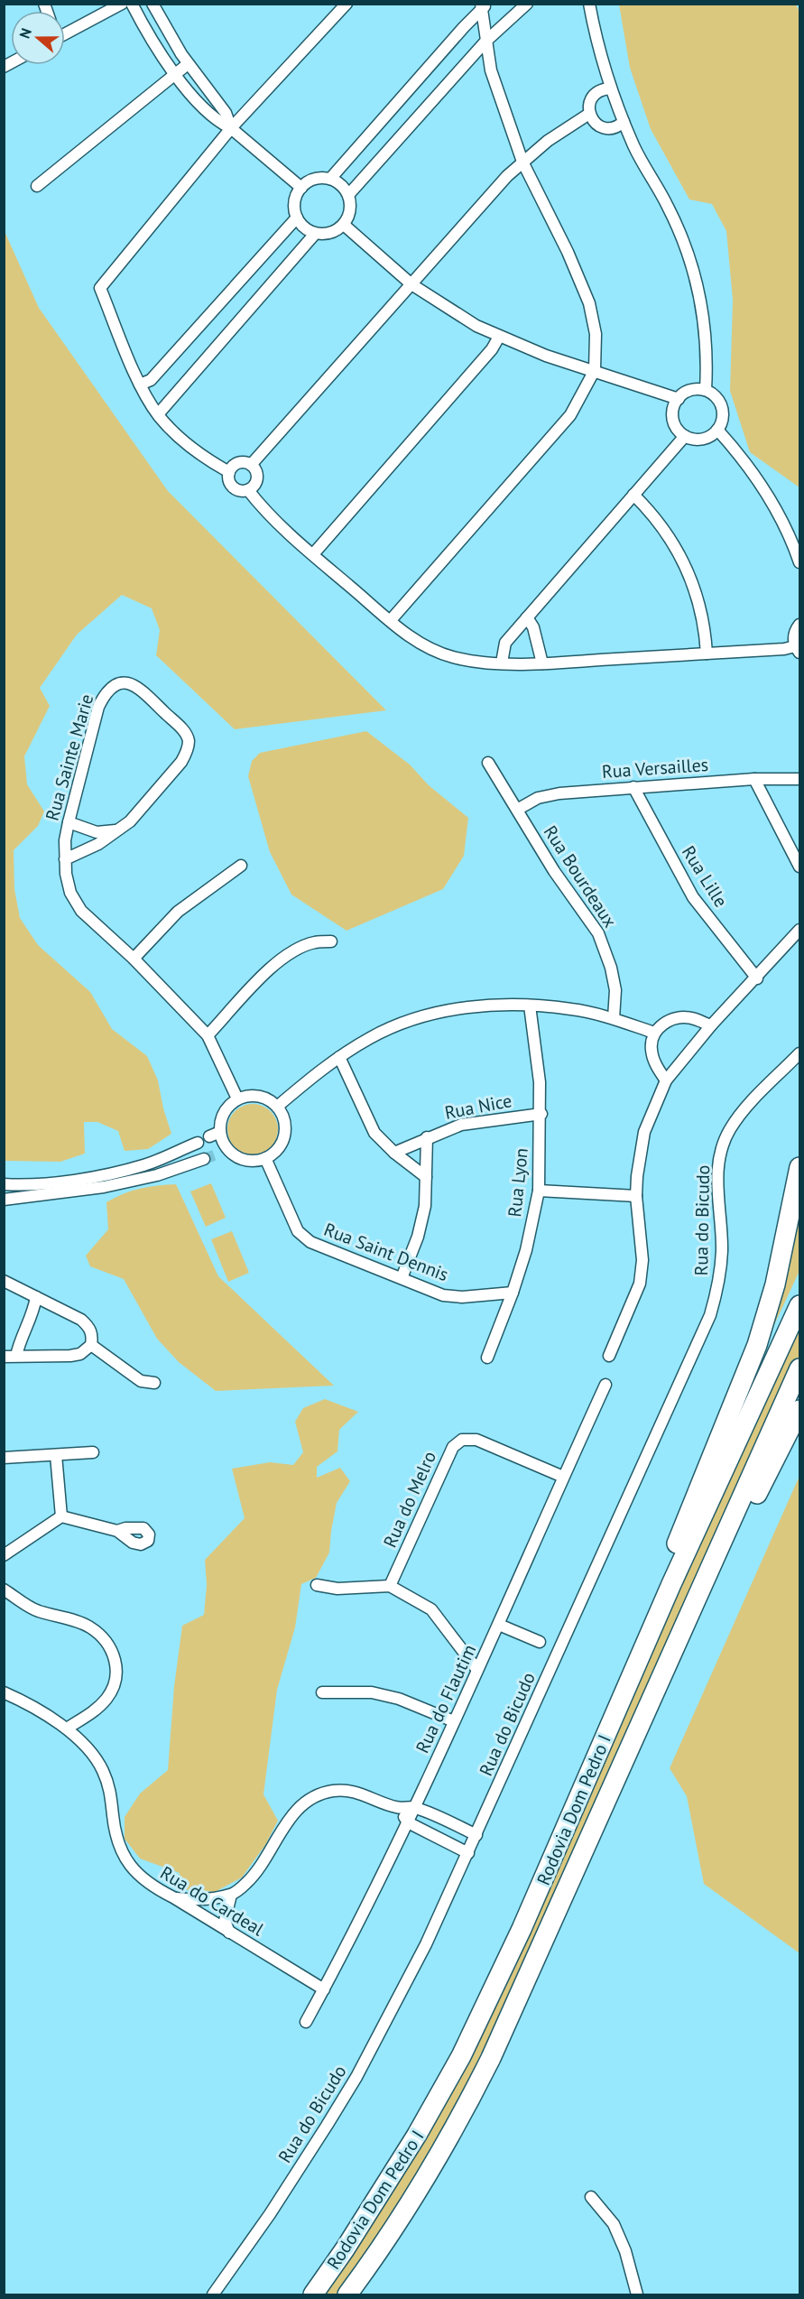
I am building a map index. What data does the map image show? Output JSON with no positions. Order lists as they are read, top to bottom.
{
  "streets": {
    "highway": ["Rodovia Dom Pedro I"],
    "street": [
      "Rua Sainte Marie",
      "Rua Versailles",
      "Rua Bourdeaux",
      "Rua Lille",
      "Rua Nice",
      "Rua Lyon",
      "Rua do Bicudo",
      "Rua Saint Dennis",
      "Rua do Melro",
      "Rua do Flautim",
      "Rua do Cardeal"
    ]
  },
  "crossings": [
    ["Rua Sainte Marie", "Rua Saint Dennis"],
    ["Rua Versailles", "Rua Bourdeaux"],
    ["Rua Versailles", "Rua Lille"],
    ["Rua Nice", "Rua Lyon"],
    ["Rua Lyon", "Rua Saint Dennis"],
    ["Rua do Melro", "Rua do Flautim"],
    ["Rua do Flautim", "Rua do Cardeal"]
  ],
  "north": "left"
}
